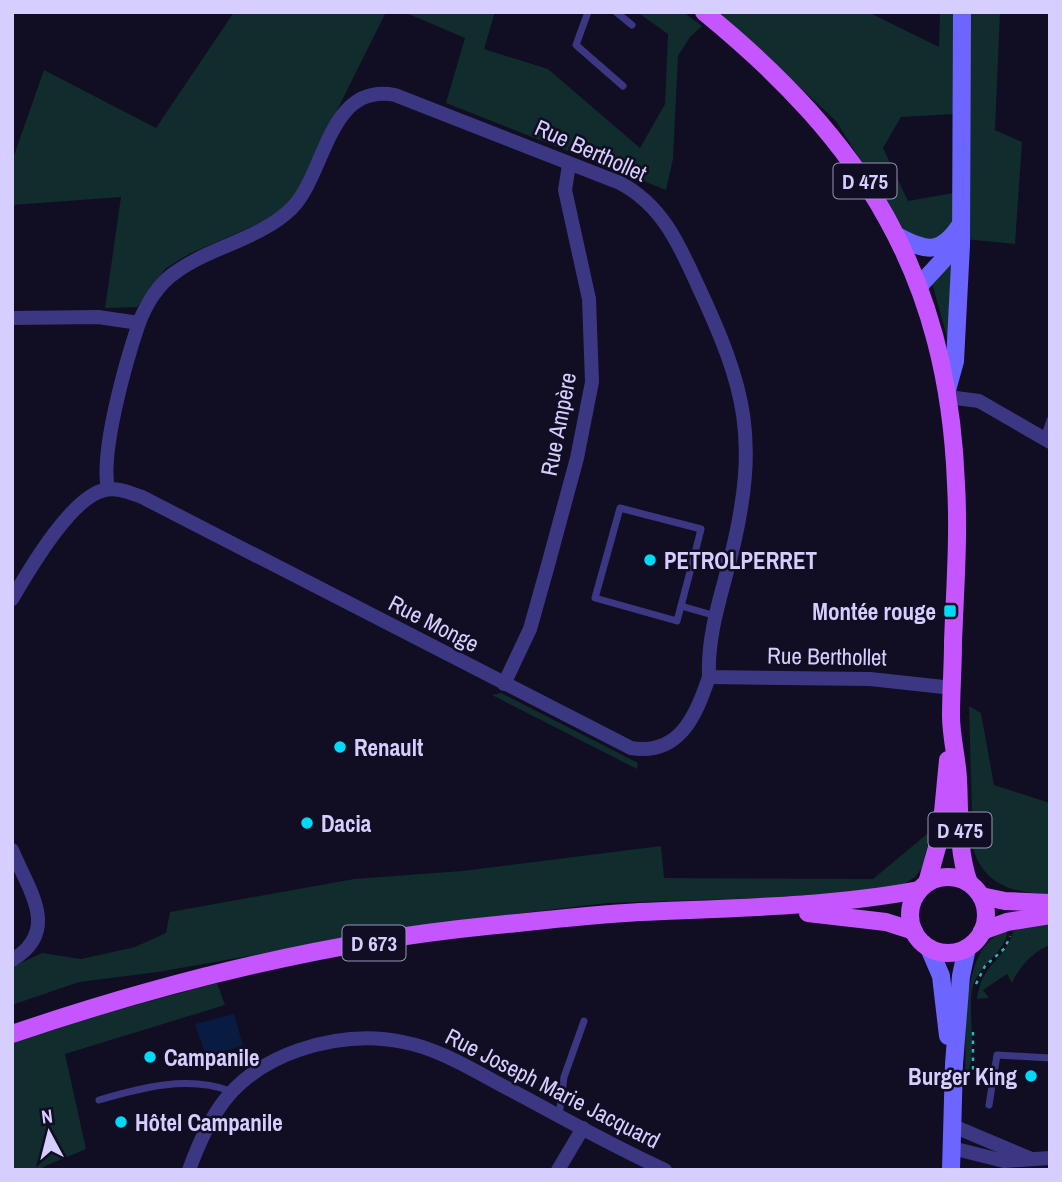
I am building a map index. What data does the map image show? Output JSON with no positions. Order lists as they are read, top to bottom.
{
  "streets": {
    "main road": ["D 475", "D 673"],
    "street": [
      "Rue Berthollet",
      "Rue Ampère",
      "Rue Monge",
      "Rue Joseph Marie Jacquard"
    ]
  },
  "crossings": [
    ["Rue Berthollet", "D 475"],
    ["Rue Berthollet", "Rue Ampère"],
    ["Rue Berthollet", "Rue Monge"],
    ["D 475", "D 673"],
    ["Rue Ampère", "Rue Monge"]
  ],
  "places": {
    "other": [
      "PETROLPERRET",
      "Renault",
      "Dacia",
      "Campanile",
      "Burger King",
      "Hôtel Campanile"
    ],
    "transit": ["Montée rouge"]
  },
  "north": "top"
}
